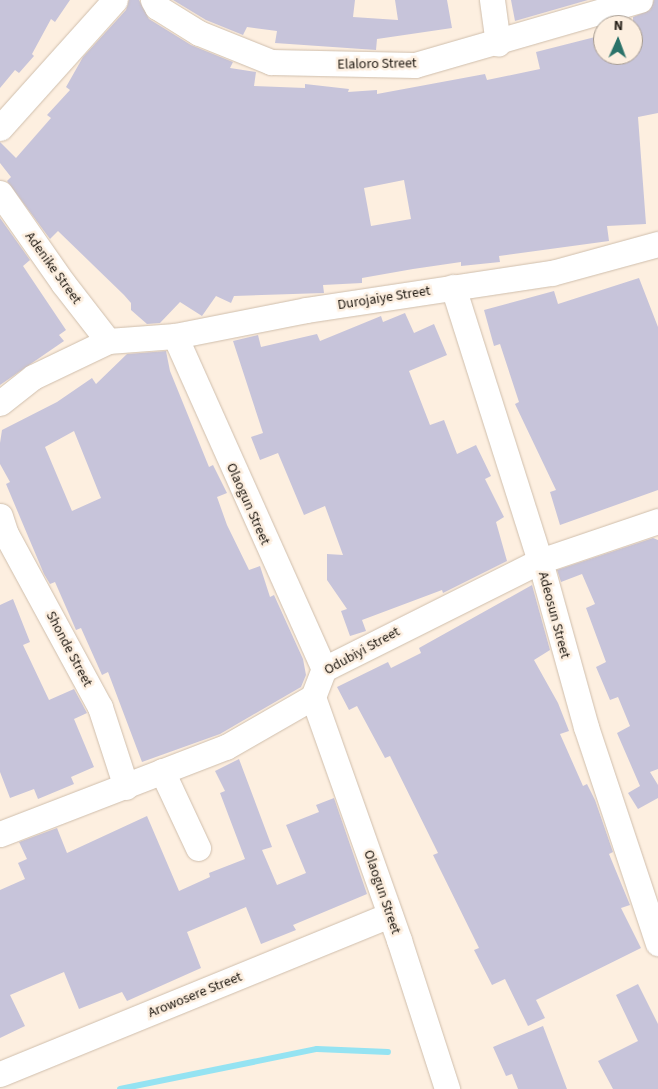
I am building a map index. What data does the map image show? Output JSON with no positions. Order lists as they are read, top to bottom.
{
  "streets": {
    "street": [
      "Elaloro Street",
      "Adenike Street",
      "Durojaiye Street",
      "Olaogun Street",
      "Adeosun Street",
      "Shonde Street",
      "Odubiyi Street",
      "Arowosere Street"
    ]
  },
  "crossings": [
    ["Adenike Street", "Durojaiye Street"],
    ["Durojaiye Street", "Olaogun Street"],
    ["Durojaiye Street", "Adeosun Street"],
    ["Olaogun Street", "Odubiyi Street"],
    ["Olaogun Street", "Arowosere Street"],
    ["Adeosun Street", "Odubiyi Street"]
  ],
  "north": "top"
}
